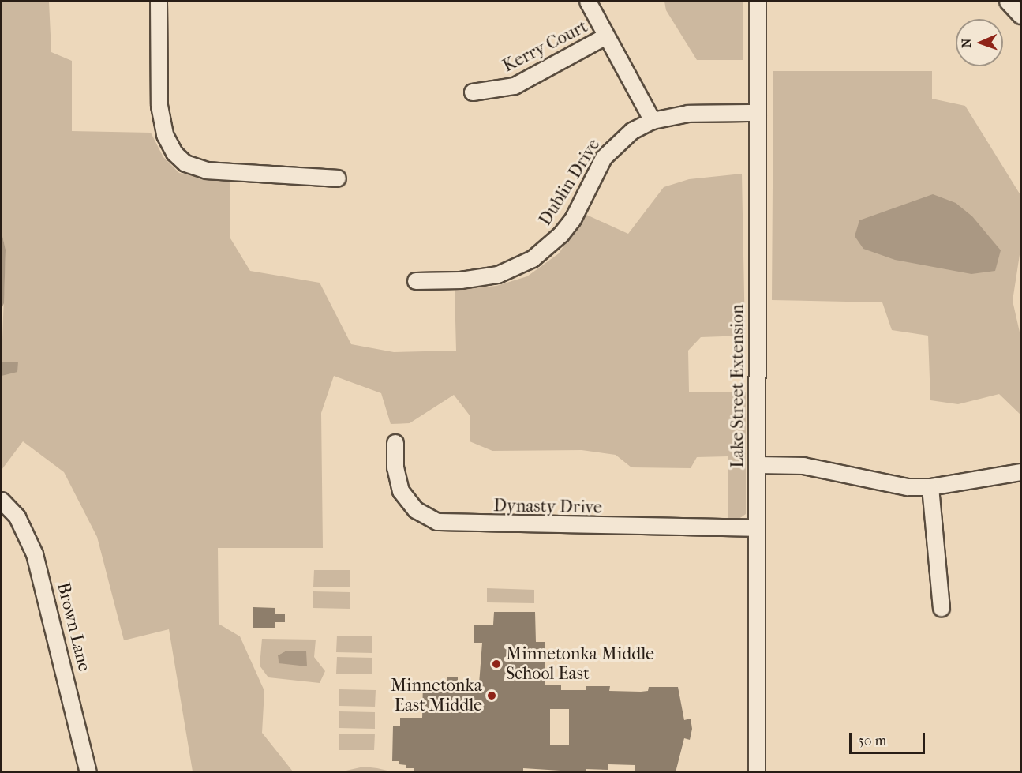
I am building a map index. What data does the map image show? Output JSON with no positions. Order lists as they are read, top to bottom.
{
  "streets": {
    "street": [
      "Kerry Court",
      "Dublin Drive",
      "Lake Street Extension",
      "Dynasty Drive",
      "Brown Lane"
    ]
  },
  "crossings": [
    ["Dublin Drive", "Lake Street Extension"],
    ["Lake Street Extension", "Dynasty Drive"]
  ],
  "places": ["Minnetonka Middle School East", "Minnetonka East Middle"],
  "scale_bar": "50 m",
  "north": "left"
}
